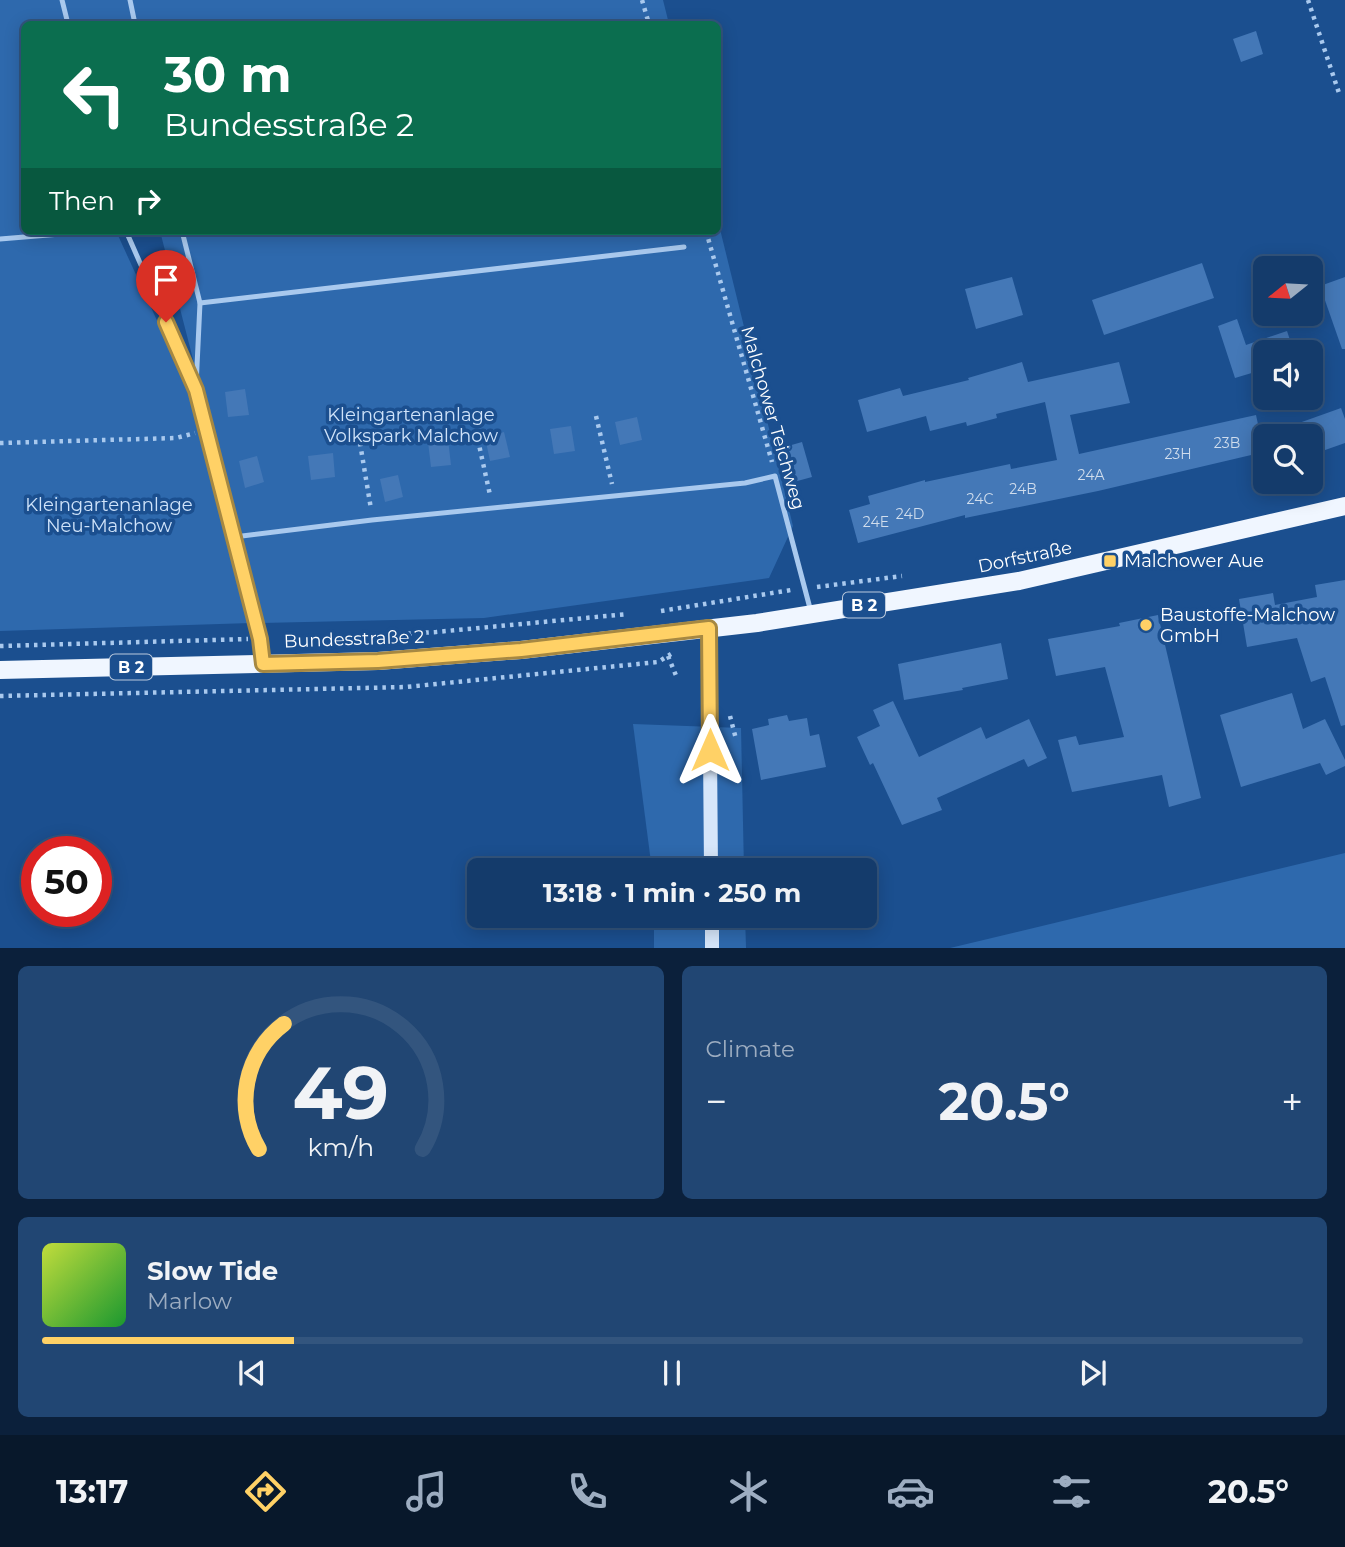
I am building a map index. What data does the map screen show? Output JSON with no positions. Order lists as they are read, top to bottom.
{
  "streets": {
    "main road": ["Dorfstraße", "B 2", "Bundesstraße 2"],
    "lane": ["Malchower Teichweg"]
  },
  "crossings": [
    ["Malchower Teichweg", "Dorfstraße"],
    ["Dorfstraße", "Bundesstraße 2"]
  ],
  "parks": ["Kleingartenanlage Volkspark Malchow", "Kleingartenanlage Neu-Malchow"],
  "places": {
    "transit": ["Malchower Aue"],
    "other": ["Baustoffe-Malchow GmbH"]
  },
  "house_numbers": [
    "23B",
    "23H",
    "24A",
    "24B",
    "24C",
    "24D",
    "24E"
  ],
  "north": "left",
  "page": {
    "turn": ["30 m", "Bundesstraße 2"],
    "then": "Then",
    "limit": "50",
    "trip": "13:18 · 1 min · 250 m",
    "tile": "Climate",
    "heat": ["−", "20.5°", "+"],
    "song": ["Slow Tide", "Marlow"],
    "tabs": ["13:17", "20.5°"],
    "gauge": ["49", "km/h"]
  }
}
